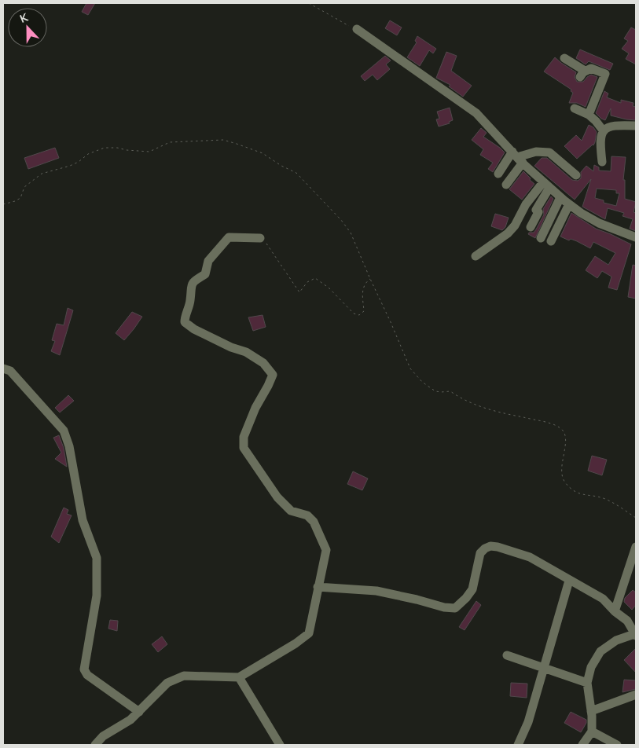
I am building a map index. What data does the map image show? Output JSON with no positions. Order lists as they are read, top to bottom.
{
  "north": "top"
}
